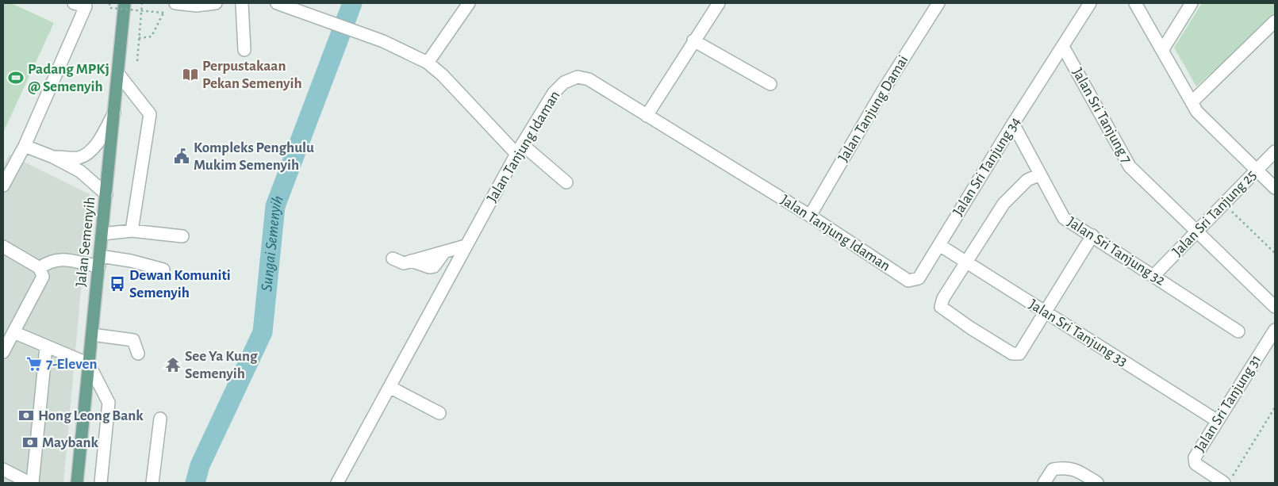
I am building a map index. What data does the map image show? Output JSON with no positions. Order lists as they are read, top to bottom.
{
  "streets": {
    "main road": ["Jalan Semenyih"],
    "street": [
      "Jalan Tanjung Damai",
      "Jalan Sri Tanjung 7",
      "Jalan Tanjung Idaman",
      "Jalan Sri Tanjung 34",
      "Jalan Sri Tanjung 25",
      "Jalan Sri Tanjung 32",
      "Jalan Sri Tanjung 33",
      "Jalan Sri Tanjung 31"
    ]
  },
  "crossings": [
    ["Jalan Tanjung Damai", "Jalan Tanjung Idaman"],
    ["Jalan Sri Tanjung 7", "Jalan Sri Tanjung 34"],
    ["Jalan Sri Tanjung 7", "Jalan Sri Tanjung 25"],
    ["Jalan Tanjung Idaman", "Jalan Sri Tanjung 34"],
    ["Jalan Sri Tanjung 34", "Jalan Sri Tanjung 32"],
    ["Jalan Sri Tanjung 34", "Jalan Sri Tanjung 33"],
    ["Jalan Sri Tanjung 25", "Jalan Sri Tanjung 32"],
    ["Jalan Sri Tanjung 33", "Jalan Sri Tanjung 31"]
  ],
  "water": ["Sungai Semenyih"],
  "places": {
    "library": ["Perpustakaan Pekan Semenyih"],
    "sports": ["Padang MPKj @ Semenyih"],
    "public building": ["Kompleks Penghulu Mukim Semenyih"],
    "bus stop": ["Dewan Komuniti Semenyih"],
    "supermarket": ["7-Eleven"],
    "temple": ["See Ya Kung Semenyih"],
    "bank": ["Hong Leong Bank", "Maybank"]
  }
}
